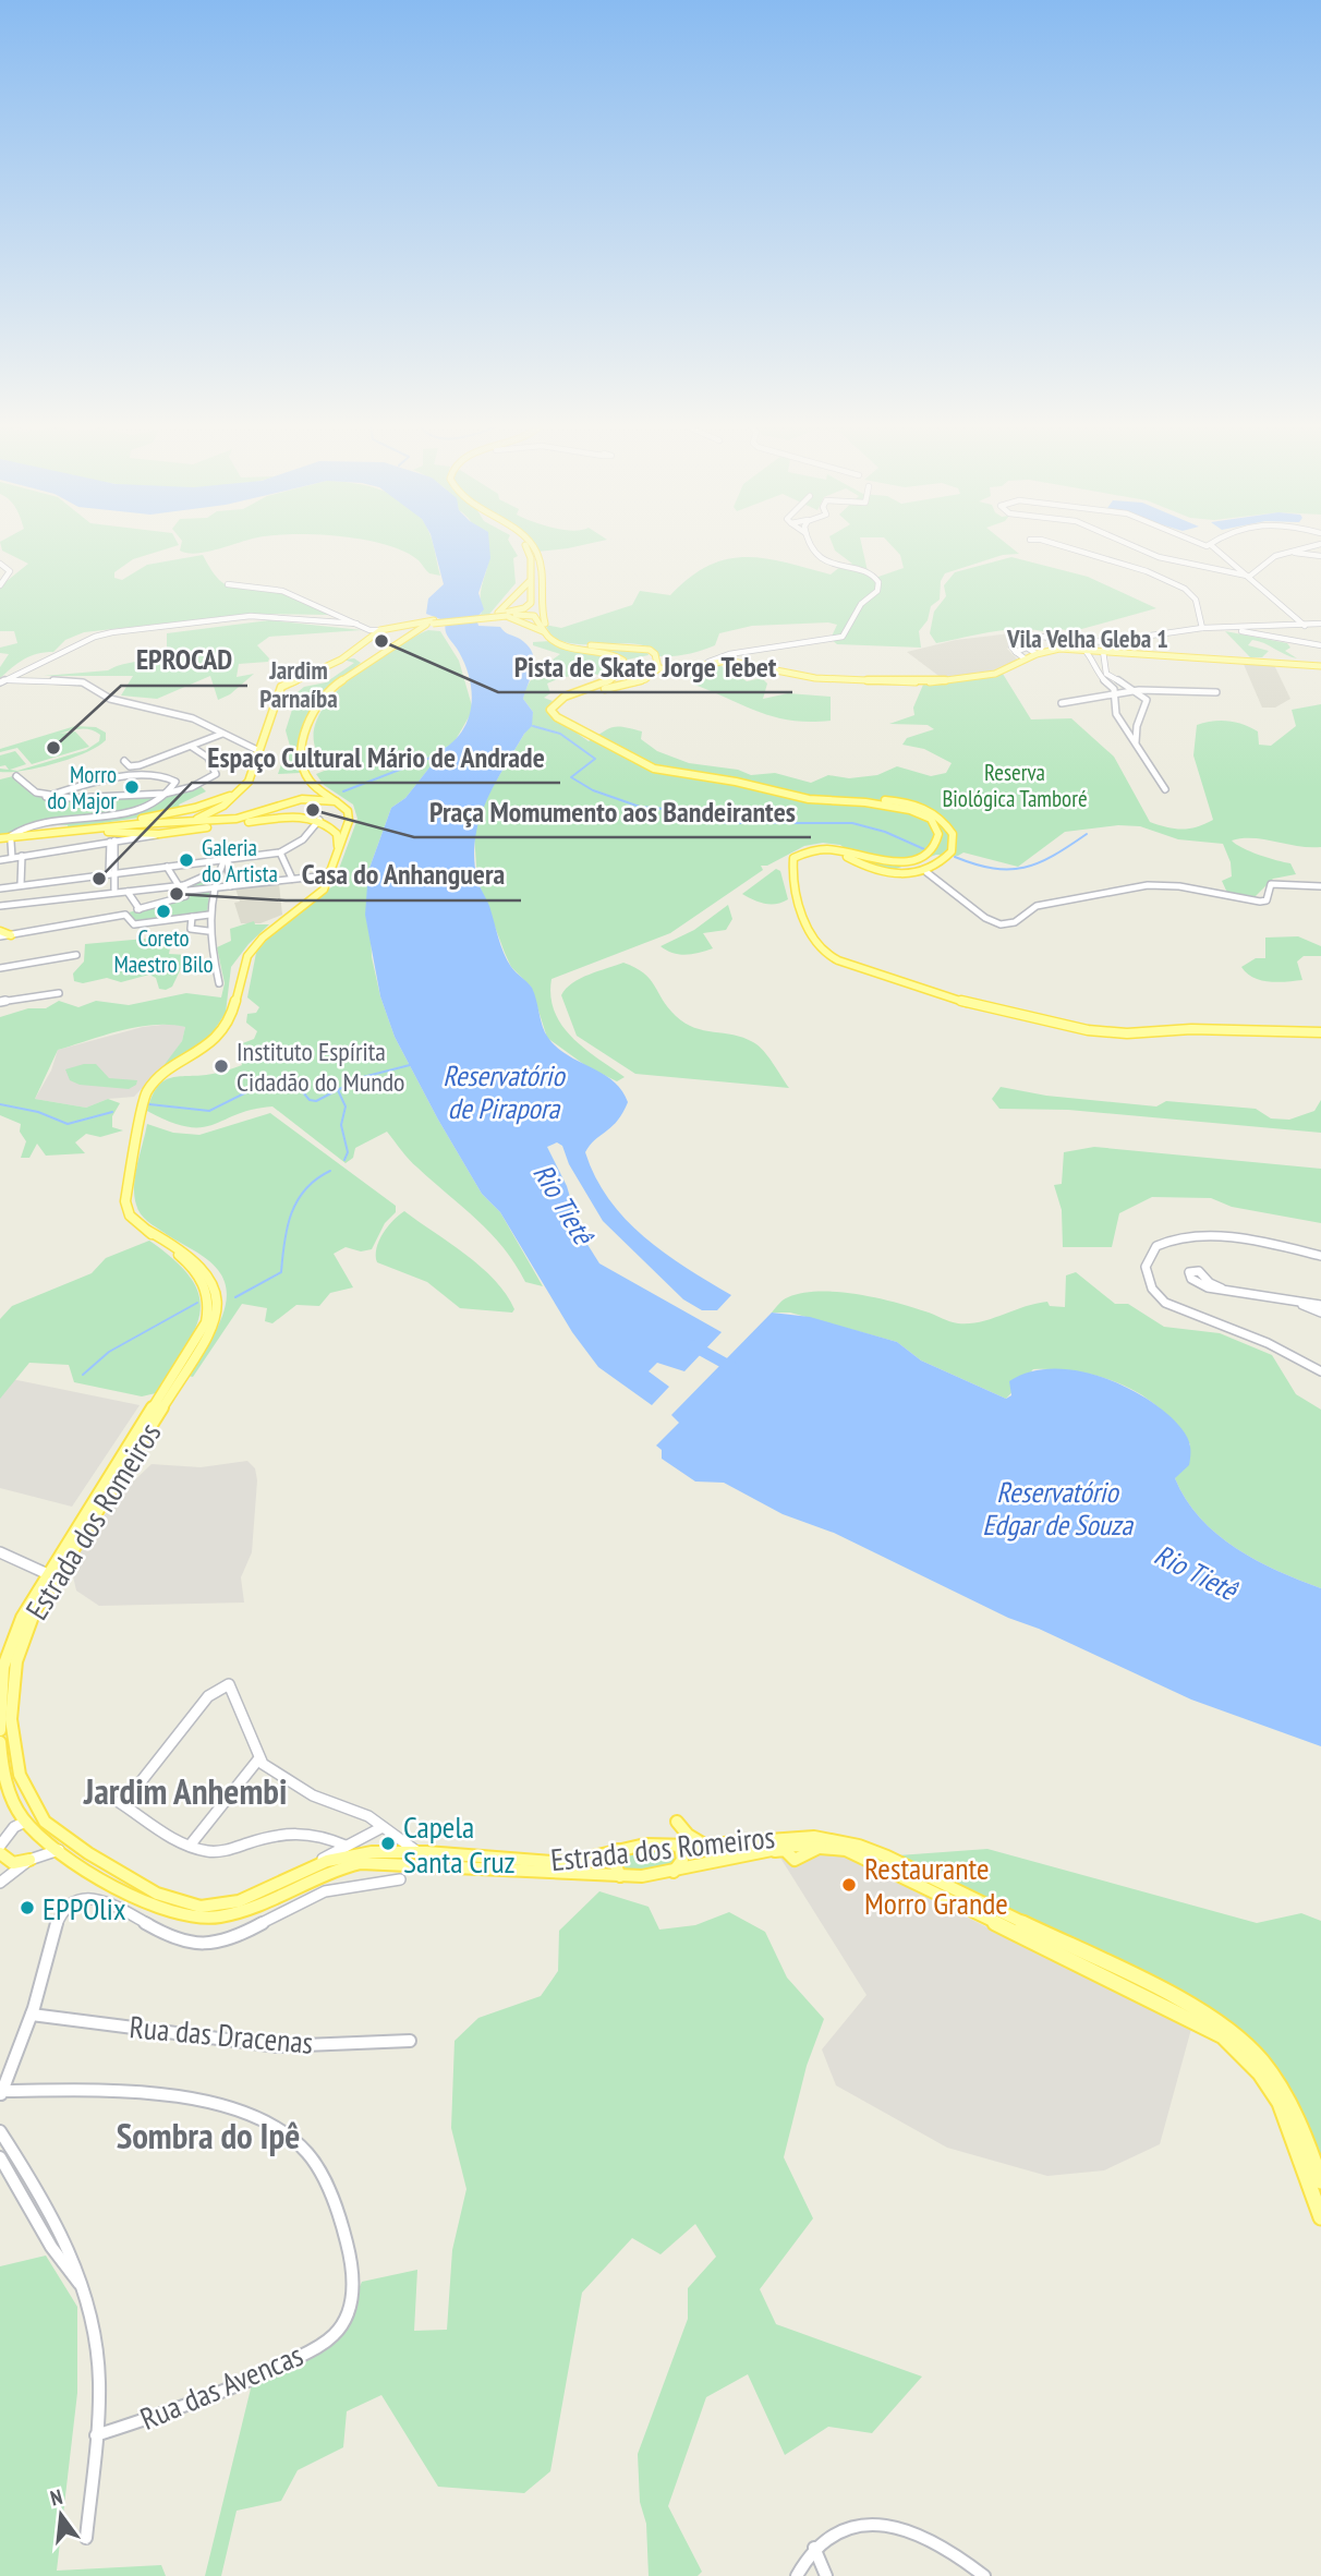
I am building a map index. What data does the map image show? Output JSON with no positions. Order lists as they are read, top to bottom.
{
  "streets": {
    "main road": ["Estrada dos Romeiros"],
    "street": ["Rua das Dracenas", "Rua das Avencas"]
  },
  "districts": [
    "Vila Velha Gleba 1",
    "Jardim Parnaíba",
    "Jardim Anhembi",
    "Sombra do Ipê"
  ],
  "water": ["Reservatório de Pirapora", "Rio Tietê", "Reservatório Edgar de Souza"],
  "parks": ["Reserva Biológica Tamboré"],
  "places": [
    "Pista de Skate Jorge Tebet",
    "EPROCAD",
    "Morro do Major",
    "Praça Momumento aos Bandeirantes",
    "Galeria do Artista",
    "Espaço Cultural Mário de Andrade",
    "Casa do Anhanguera",
    "Coreto Maestro Bilo",
    "Instituto Espírita Cidadão do Mundo",
    "Capela Santa Cruz",
    "Restaurante Morro Grande",
    "EPPOlix"
  ],
  "north": "top"
}
